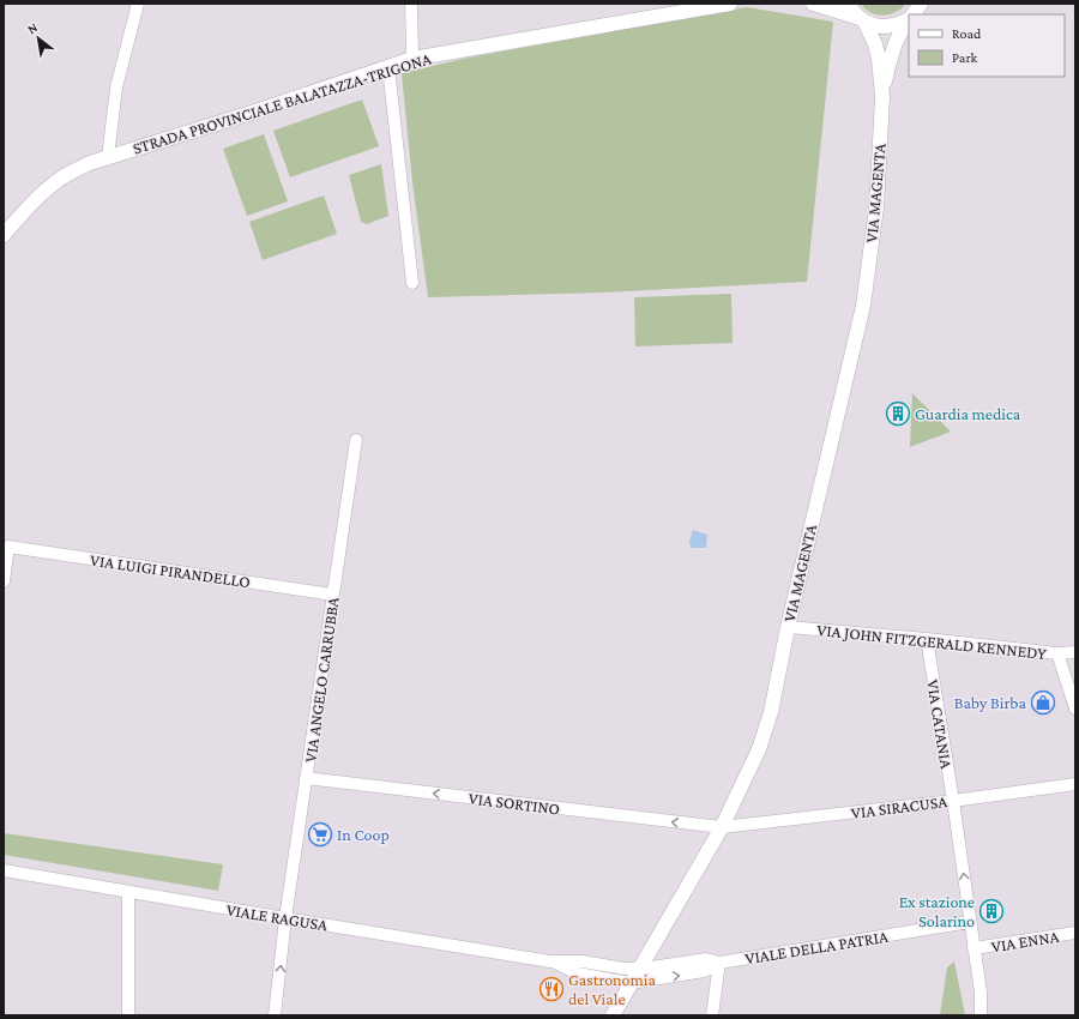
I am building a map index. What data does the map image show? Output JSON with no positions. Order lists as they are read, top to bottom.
{
  "streets": {
    "street": [
      "STRADA PROVINCIALE BALATAZZA-TRIGONA",
      "VIA MAGENTA",
      "VIA LUIGI PIRANDELLO",
      "VIA JOHN FITZGERALD KENNEDY",
      "VIA ANGELO CARRUBBA",
      "VIA CATANIA",
      "VIA SORTINO",
      "VIA SIRACUSA",
      "VIALE RAGUSA",
      "VIA ENNA",
      "VIALE DELLA PATRIA"
    ]
  },
  "crossings": [
    ["VIA MAGENTA", "VIA JOHN FITZGERALD KENNEDY"],
    ["VIA MAGENTA", "VIA SORTINO"],
    ["VIA MAGENTA", "VIA SIRACUSA"],
    ["VIA LUIGI PIRANDELLO", "VIA ANGELO CARRUBBA"],
    ["VIA JOHN FITZGERALD KENNEDY", "VIA CATANIA"],
    ["VIA ANGELO CARRUBBA", "VIA SORTINO"],
    ["VIA ANGELO CARRUBBA", "VIALE RAGUSA"],
    ["VIA CATANIA", "VIA SIRACUSA"],
    ["VIA CATANIA", "VIA ENNA"],
    ["VIA CATANIA", "VIALE DELLA PATRIA"],
    ["VIA SORTINO", "VIA SIRACUSA"]
  ],
  "one_way": ["VIA SORTINO"],
  "places": {
    "building": ["Guardia medica", "Ex stazione Solarino"],
    "shop": ["Baby Birba"],
    "supermarket": ["In Coop"],
    "restaurant": ["Gastronomia del Viale"]
  },
  "legend": ["Road", "Park"],
  "north": "top left"
}
